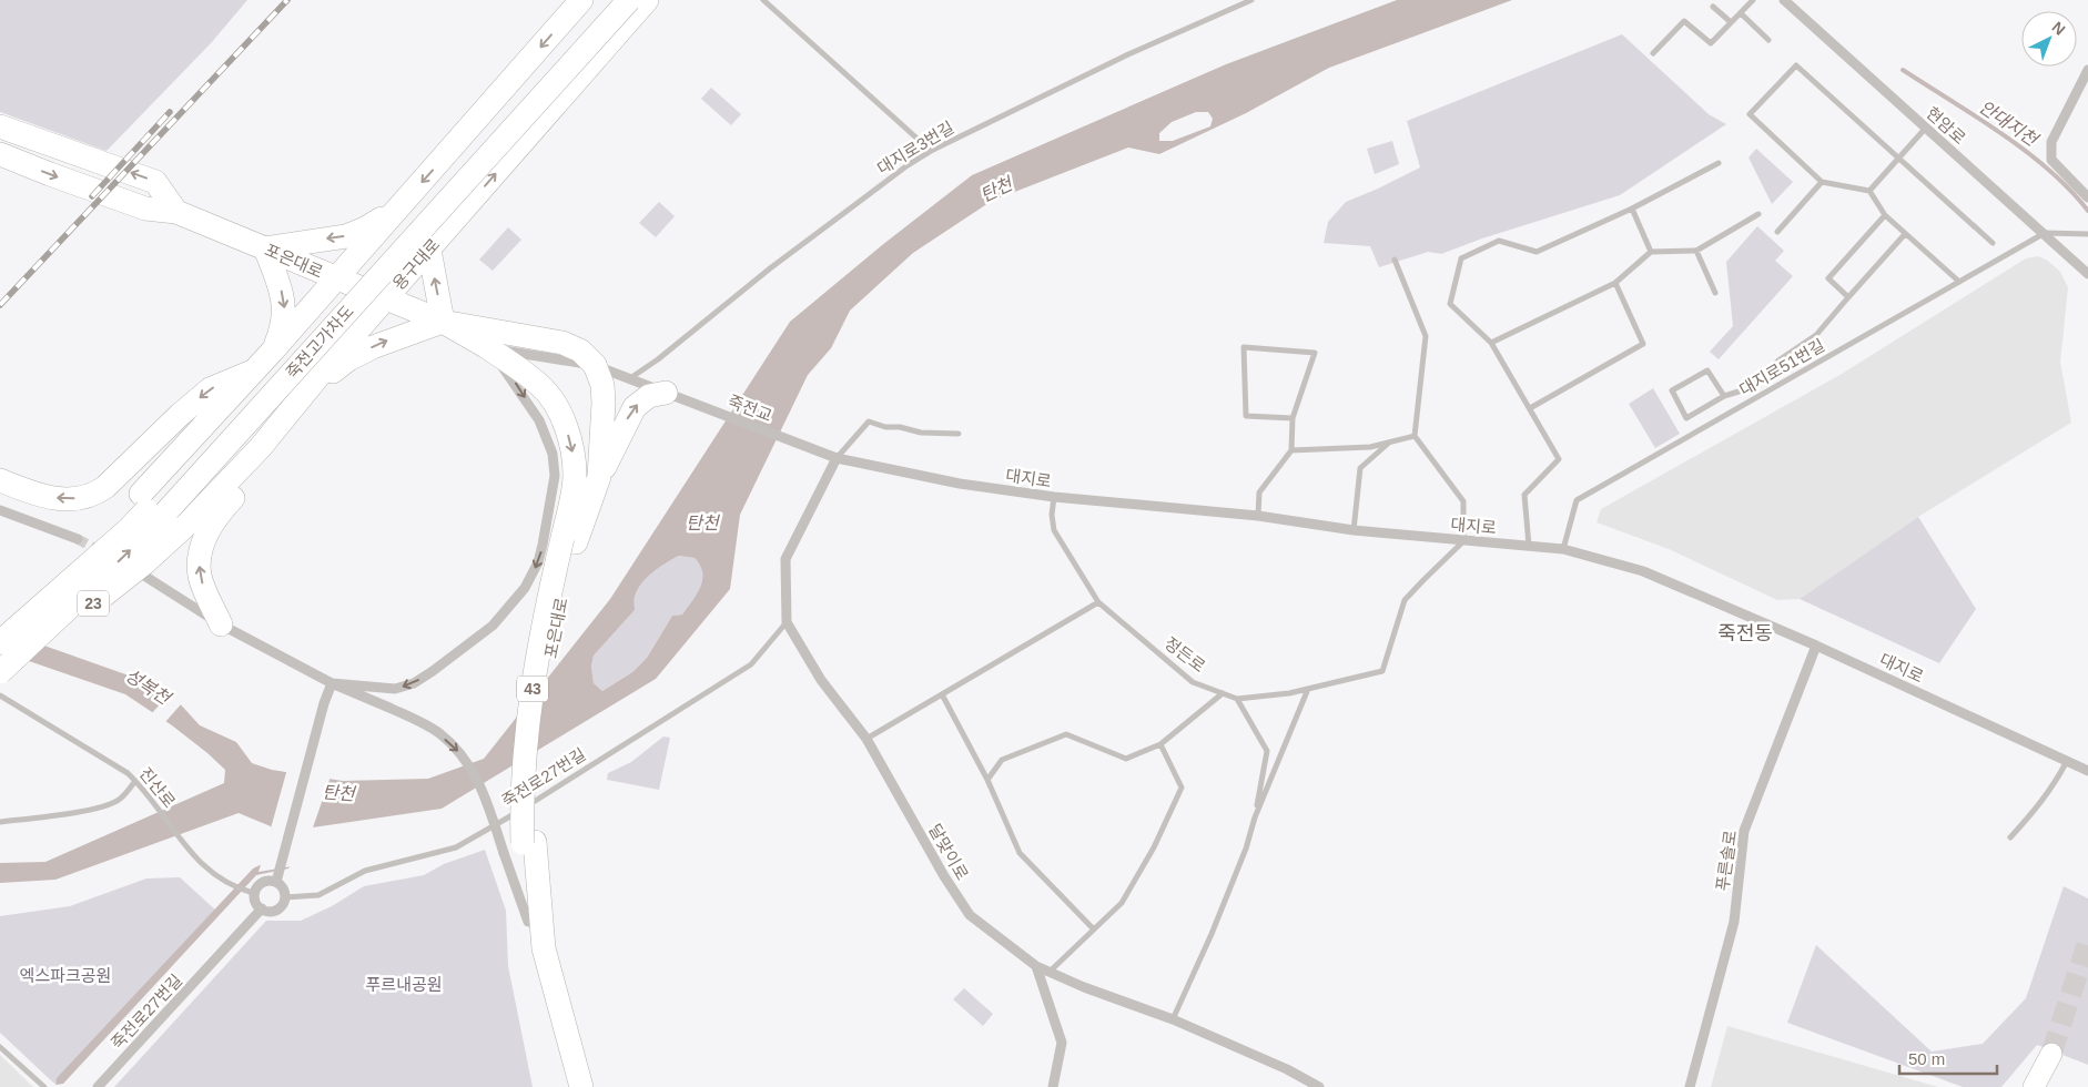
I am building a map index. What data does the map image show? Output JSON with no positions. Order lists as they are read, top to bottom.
{
  "streets": {
    "main road": [
      "포은대로",
      "용구대로",
      "죽전고가차도",
      "23",
      "43"
    ],
    "street": [
      "현암로",
      "대지로3번길",
      "대지로51번길",
      "죽전교",
      "대지로",
      "정든로",
      "죽전로27번길",
      "진산로",
      "달맞이로",
      "푸른솔로"
    ]
  },
  "crossings": [
    ["현암로", "대지로51번길"],
    ["포은대로", "용구대로"],
    ["포은대로", "23"],
    ["대지로51번길", "대지로"],
    ["죽전교", "대지로"],
    ["대지로", "정든로"],
    ["대지로", "달맞이로"],
    ["대지로", "푸른솔로"],
    ["죽전로27번길", "진산로"],
    ["죽전로27번길", "달맞이로"]
  ],
  "districts": ["죽전동"],
  "water": ["안대지천", "탄천", "성복천"],
  "parks": ["엑스파크공원", "푸르내공원"],
  "scale_bar": "50 m",
  "north": "top right"
}
